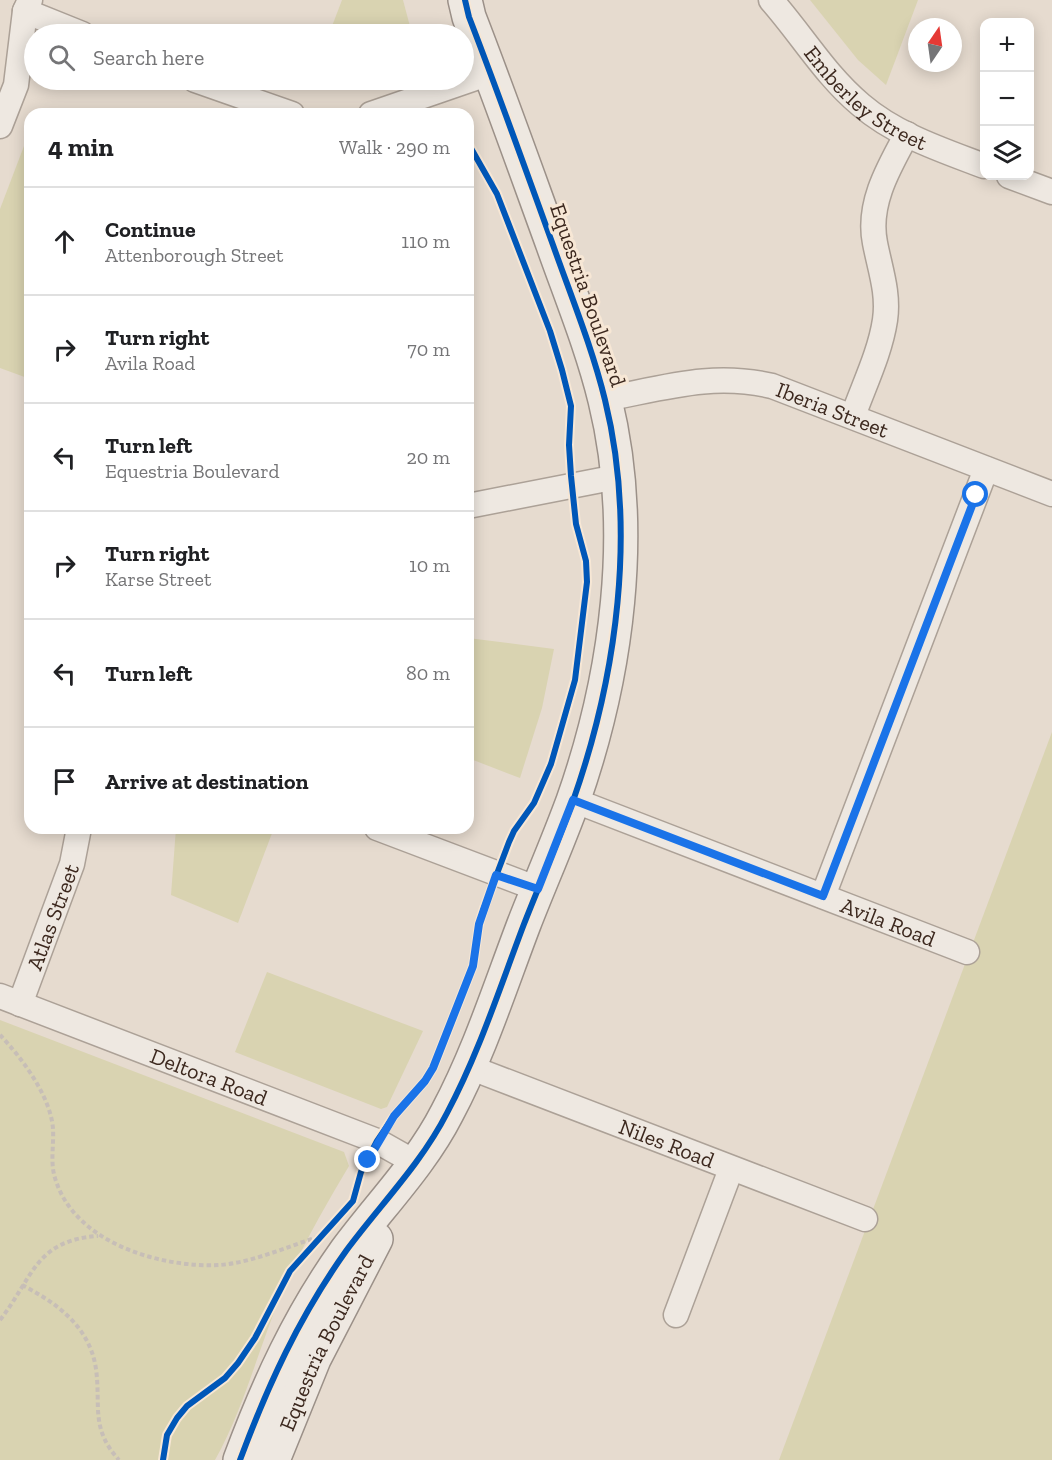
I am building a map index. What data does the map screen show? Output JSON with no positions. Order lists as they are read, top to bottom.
{
  "streets": {
    "street": [
      "Emberley Street",
      "Equestria Boulevard",
      "Iberia Street",
      "Atlas Street",
      "Avila Road",
      "Deltora Road",
      "Niles Road"
    ]
  },
  "crossings": [
    ["Equestria Boulevard", "Iberia Street"],
    ["Equestria Boulevard", "Avila Road"],
    ["Equestria Boulevard", "Deltora Road"],
    ["Equestria Boulevard", "Niles Road"],
    ["Atlas Street", "Deltora Road"]
  ],
  "north": "top",
  "page": {
    "map_buttons": ["+", "−"],
    "search": "Search here",
    "heading": ["4 min", "Walk · 290 m"],
    "list": [
      ["Continue", "Attenborough Street", "110 m"],
      ["Turn right", "Avila Road", "70 m"],
      ["Turn left", "Equestria Boulevard", "20 m"],
      ["Turn right", "Karse Street", "10 m"],
      ["Turn left", "80 m"],
      "Arrive at destination"
    ]
  }
}
